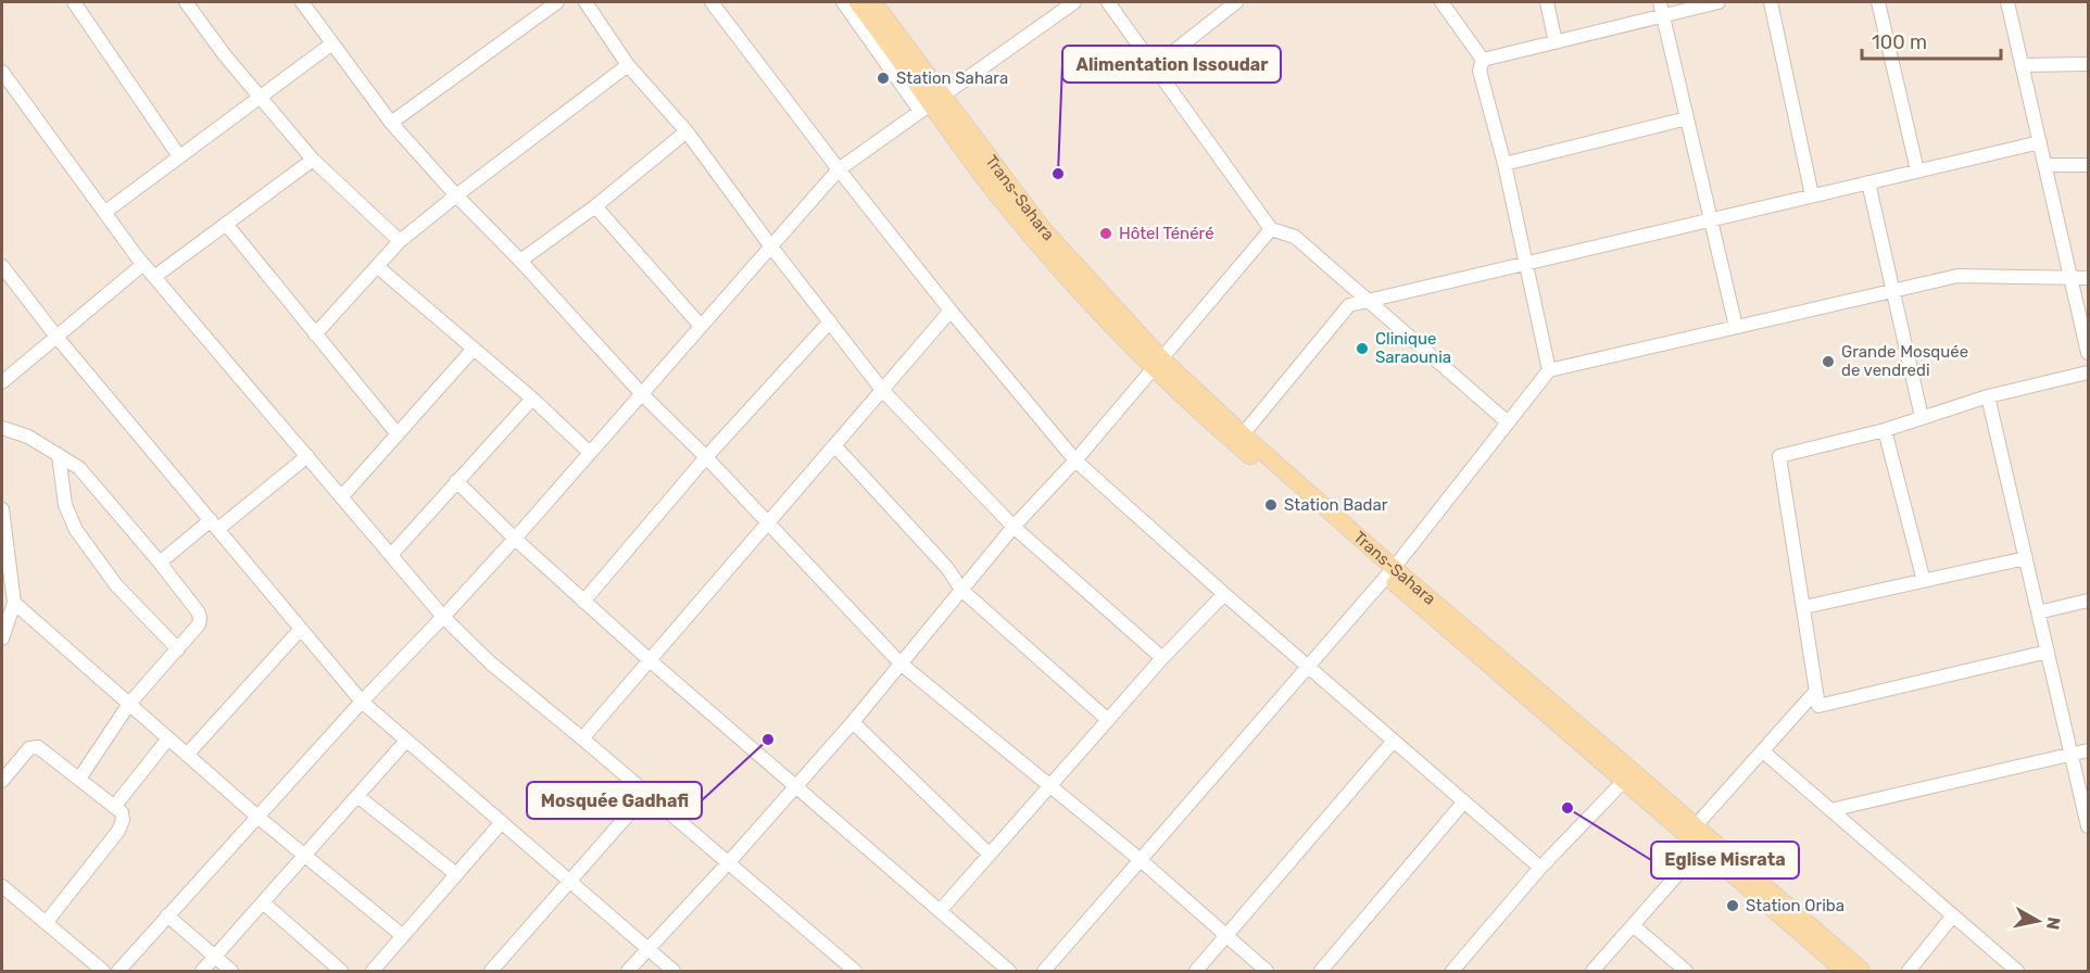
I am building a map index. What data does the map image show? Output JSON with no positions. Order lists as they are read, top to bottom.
{
  "streets": {
    "main road": ["Trans-Sahara"]
  },
  "places": [
    "Station Sahara",
    "Alimentation Issoudar",
    "Hôtel Ténéré",
    "Clinique Saraounia",
    "Grande Mosquée de vendredi",
    "Station Badar",
    "Mosquée Gadhafi",
    "Eglise Misrata",
    "Station Oriba"
  ],
  "scale_bar": "100 m",
  "north": "right"
}
